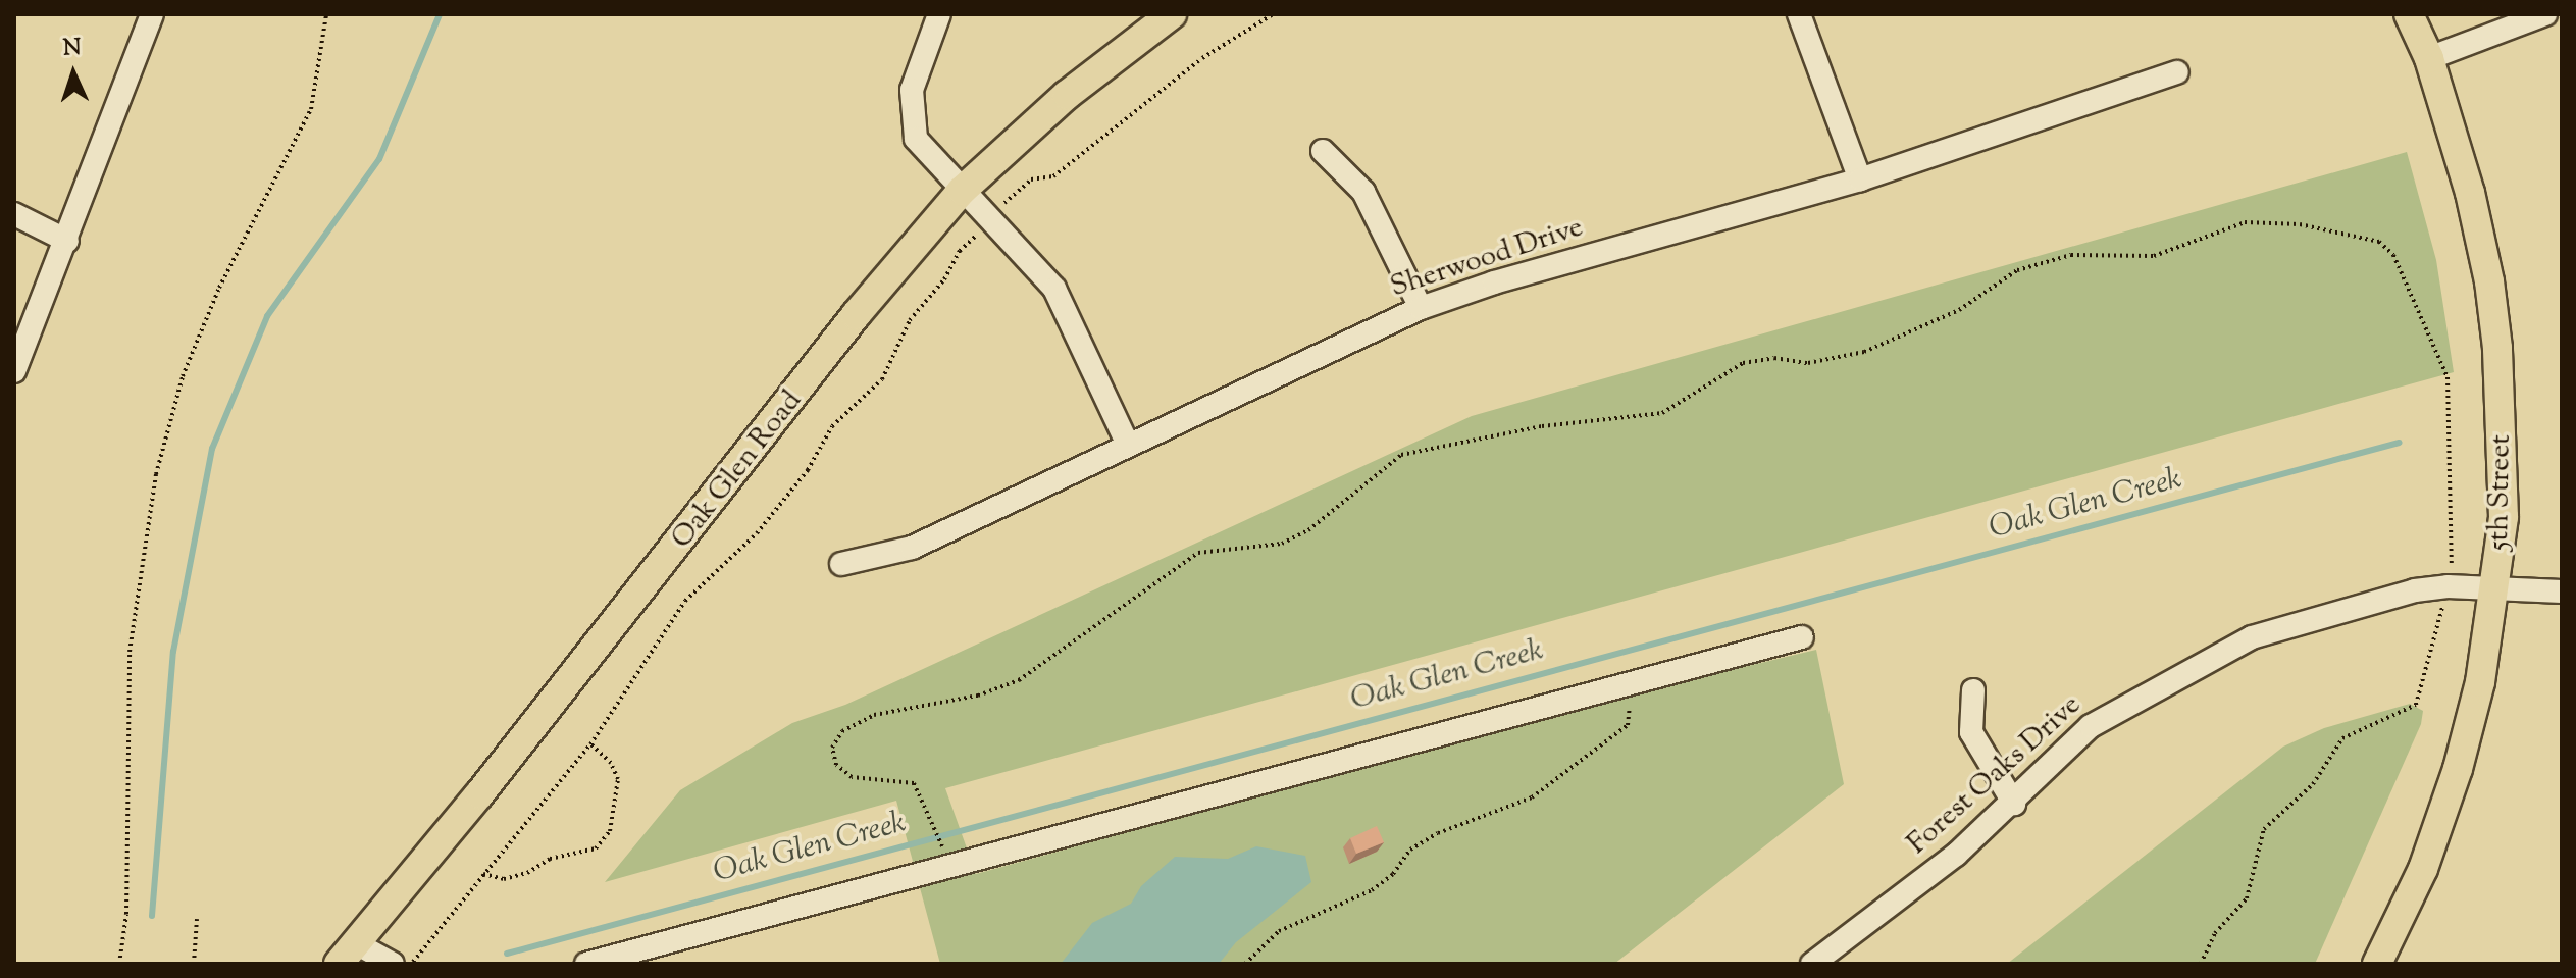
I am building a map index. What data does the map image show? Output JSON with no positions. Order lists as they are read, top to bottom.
{
  "streets": {
    "main road": ["Oak Glen Road", "5th Street"],
    "street": ["Sherwood Drive", "Forest Oaks Drive"]
  },
  "crossings": [
    ["5th Street", "Forest Oaks Drive"]
  ],
  "water": ["Oak Glen Creek"],
  "north": "top"
}
